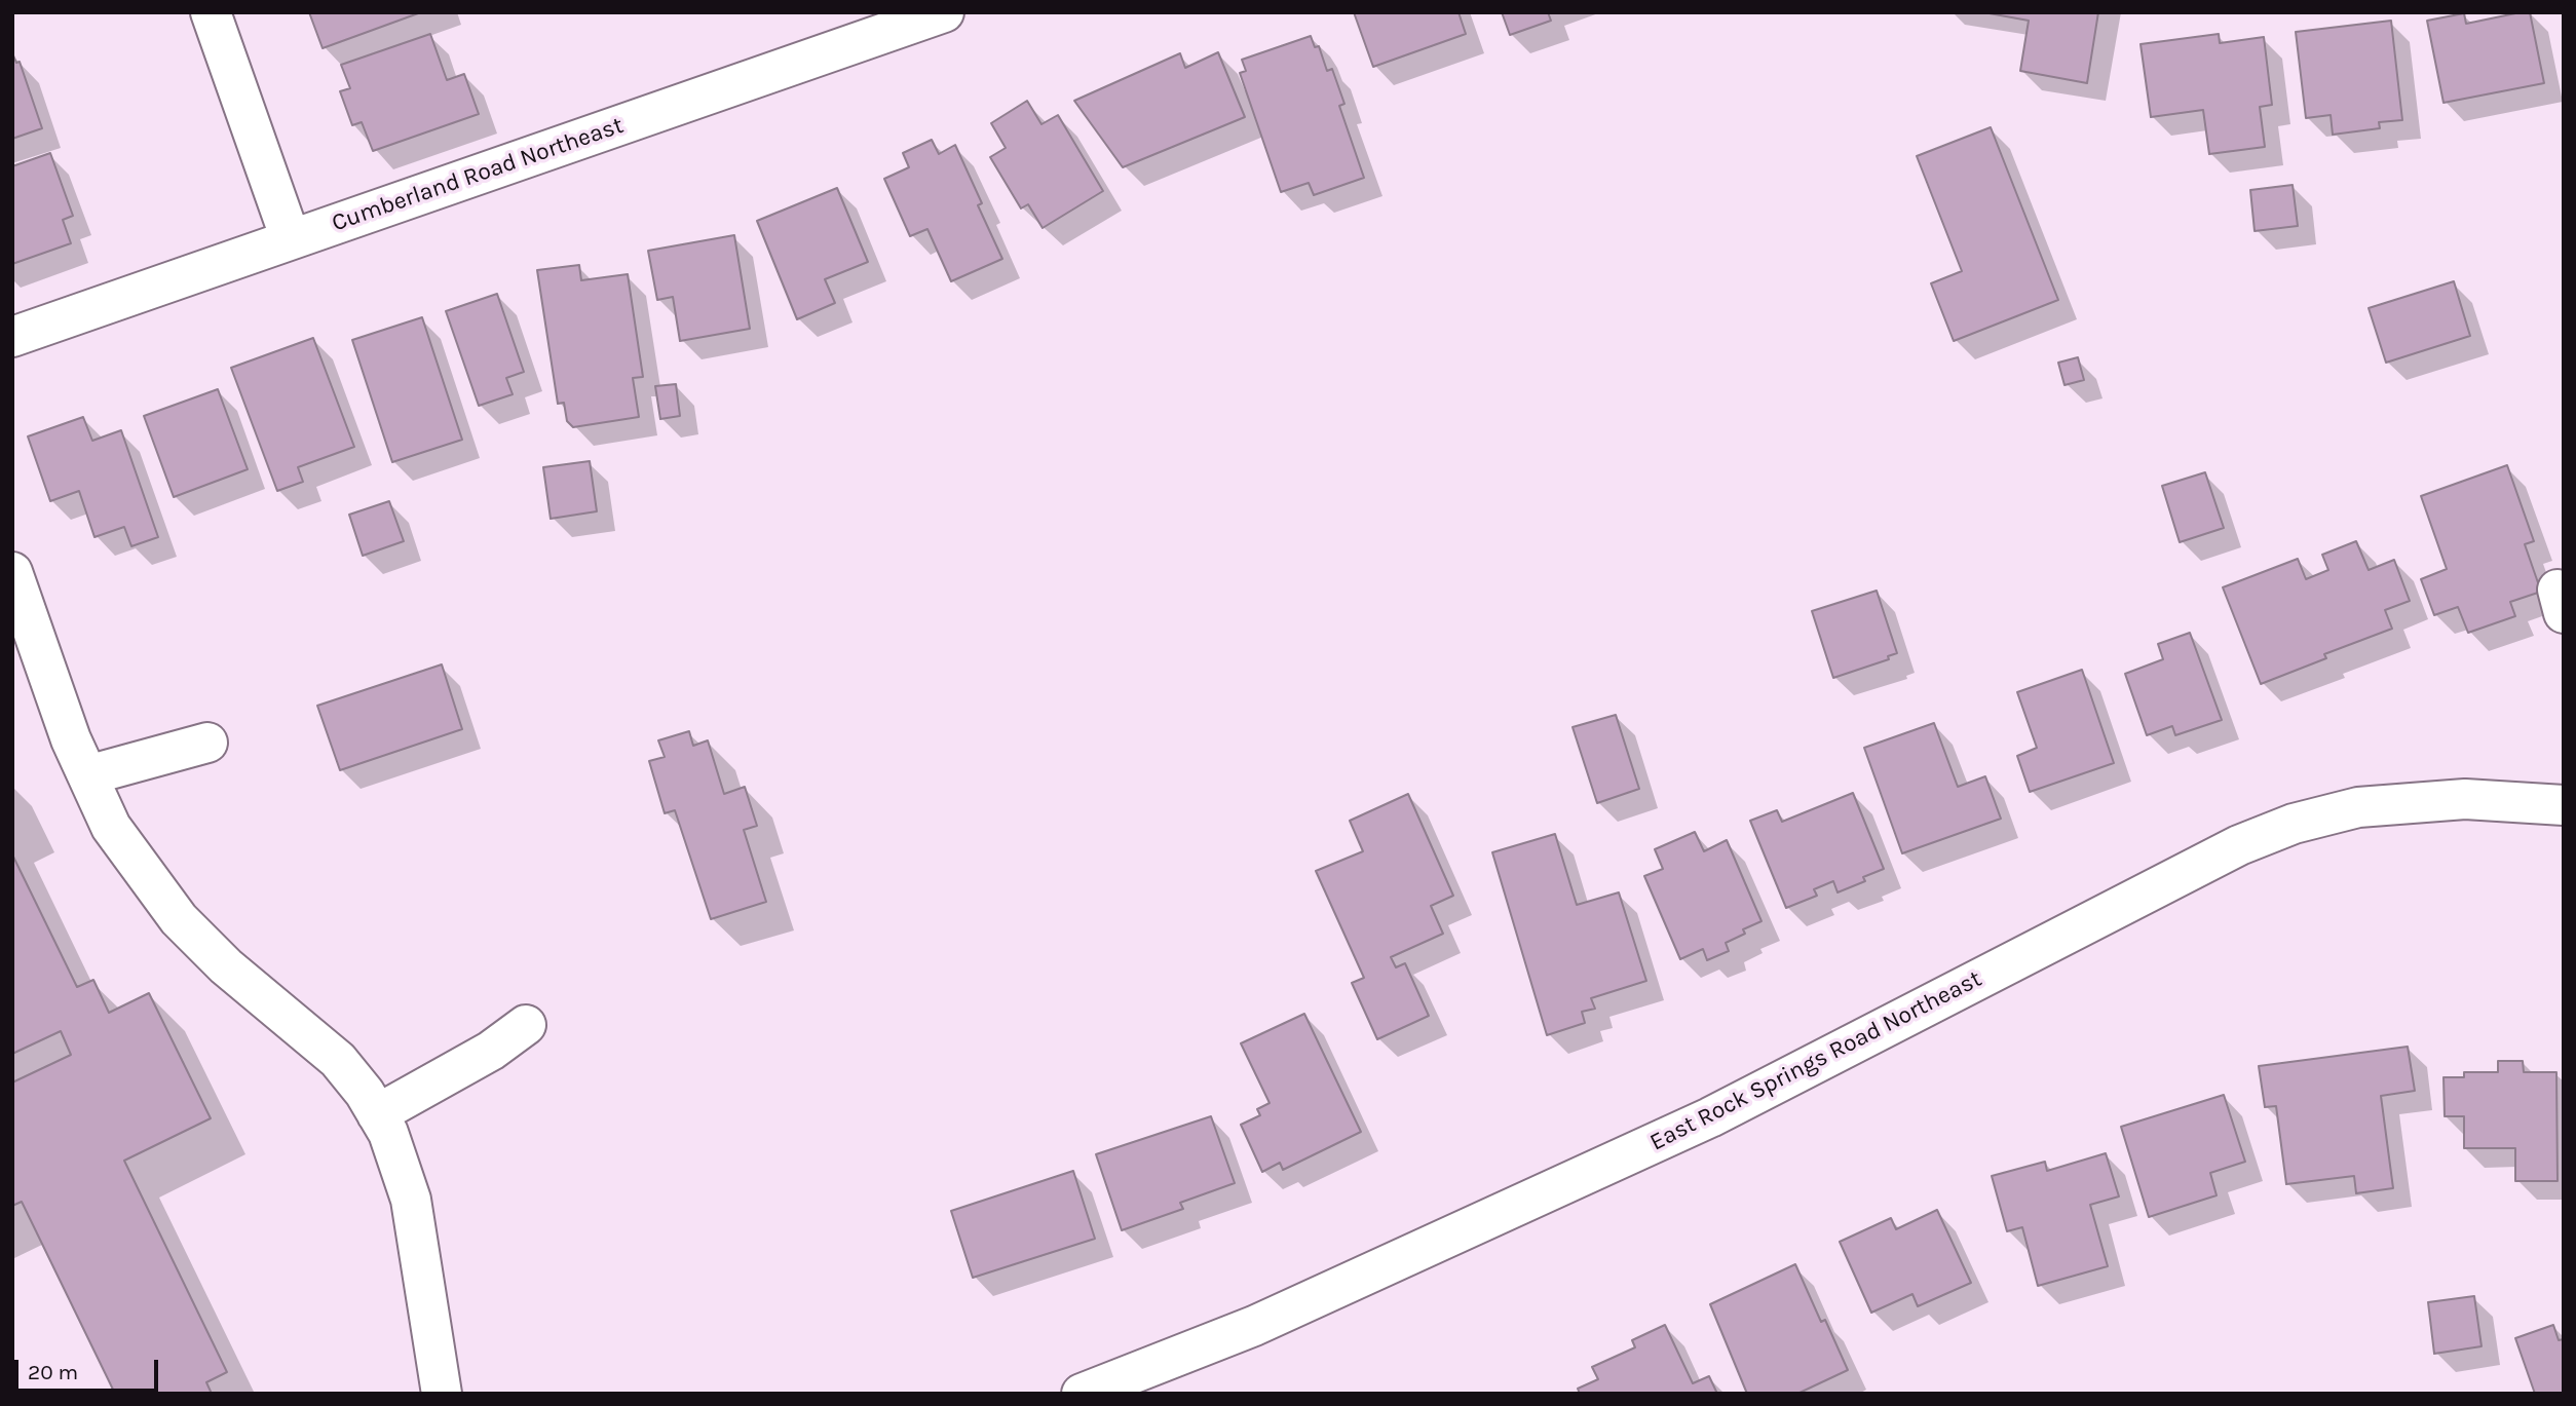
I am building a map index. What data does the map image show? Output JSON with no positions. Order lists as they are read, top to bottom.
{
  "streets": {
    "street": ["Cumberland Road Northeast", "East Rock Springs Road Northeast"]
  },
  "scale_bar": "20 m"
}
